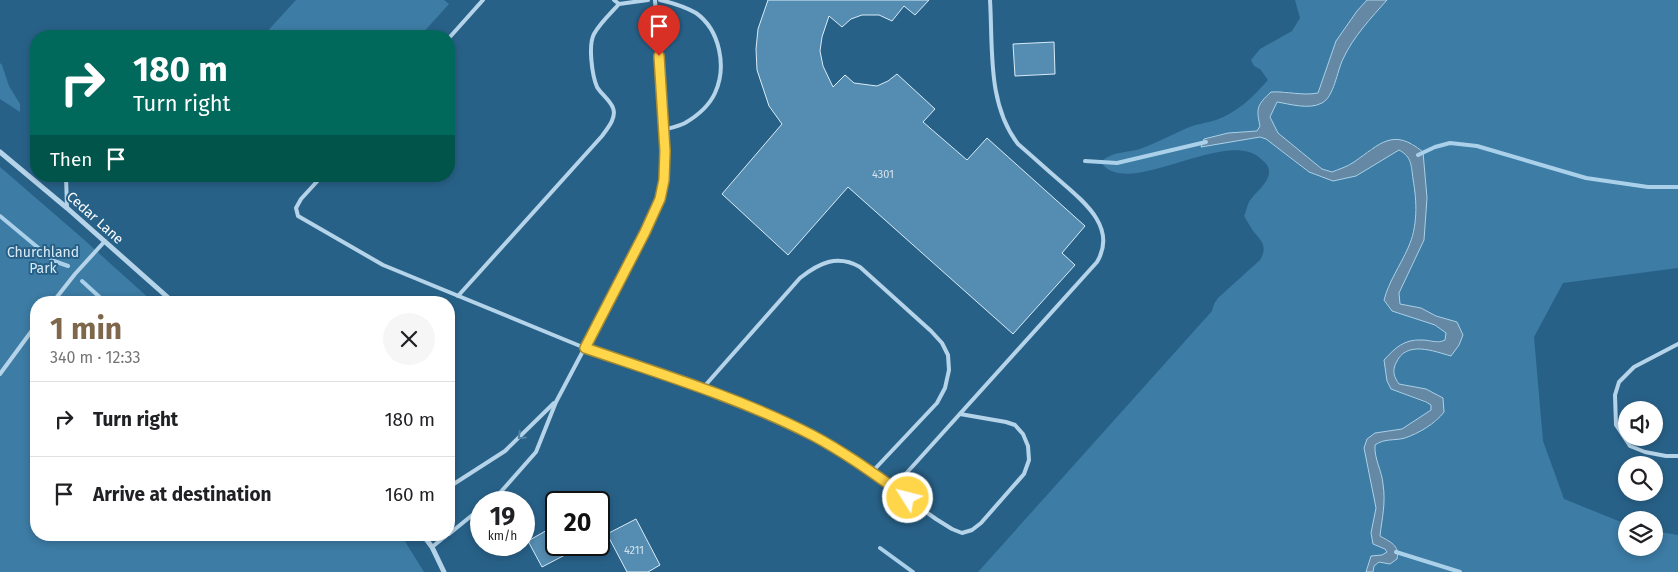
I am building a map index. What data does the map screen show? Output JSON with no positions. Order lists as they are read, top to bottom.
{
  "streets": {
    "street": ["Cedar Lane"]
  },
  "parks": ["Churchland Park"],
  "house_numbers": ["4301", "4211"],
  "page": {
    "turn": ["180 m", "Turn right"],
    "then": "Then",
    "heading": ["1 min", "340 m · 12:33"],
    "list": [
      {
        "name": "Turn right",
        "value": "180 m"
      },
      {
        "name": "Arrive at destination",
        "value": "160 m"
      }
    ],
    "speed": "19 km/h",
    "limit": "20"
  }
}
